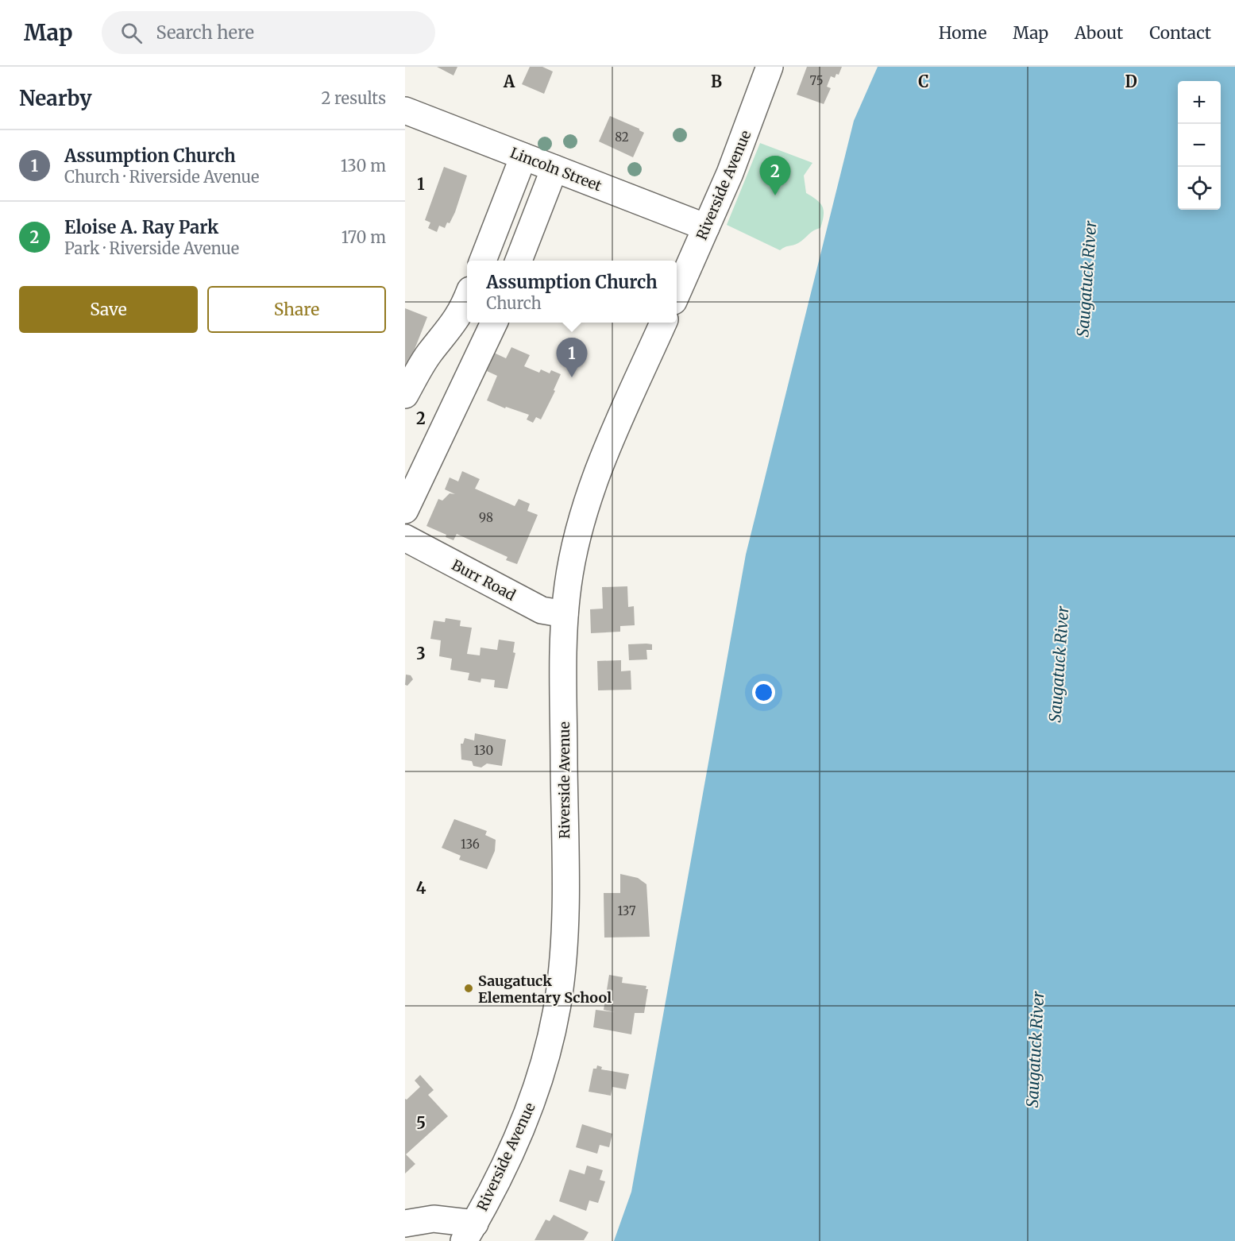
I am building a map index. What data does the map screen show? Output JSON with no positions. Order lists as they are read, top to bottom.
{
  "streets": {
    "main road": ["Lincoln Street", "Riverside Avenue", "Burr Road"]
  },
  "crossings": [
    ["Lincoln Street", "Riverside Avenue"],
    ["Riverside Avenue", "Burr Road"]
  ],
  "water": ["Saugatuck River"],
  "places": ["Saugatuck Elementary School"],
  "house_numbers": [
    "75",
    "82",
    "98",
    "130",
    "136",
    "137"
  ],
  "page": {
    "header": "Map",
    "search": "Search here",
    "nav": [
      "Home",
      "Map",
      "About",
      "Contact"
    ],
    "heading": ["Nearby", "2 results"],
    "map_buttons": ["+", "−"],
    "list": [
      {
        "mark": "1",
        "name": "Assumption Church",
        "note": "Church · Riverside Avenue",
        "value": "130 m"
      },
      {
        "mark": "2",
        "name": "Eloise A. Ray Park",
        "note": "Park · Riverside Avenue",
        "value": "170 m"
      }
    ],
    "pins": ["2", "1"],
    "popup": ["Assumption Church", "Church"],
    "buttons": ["Save", "Share"]
  },
  "grid": {
    "columns": [
      "A",
      "B",
      "C",
      "D"
    ],
    "rows": [
      "1",
      "2",
      "3",
      "4",
      "5"
    ]
  }
}
